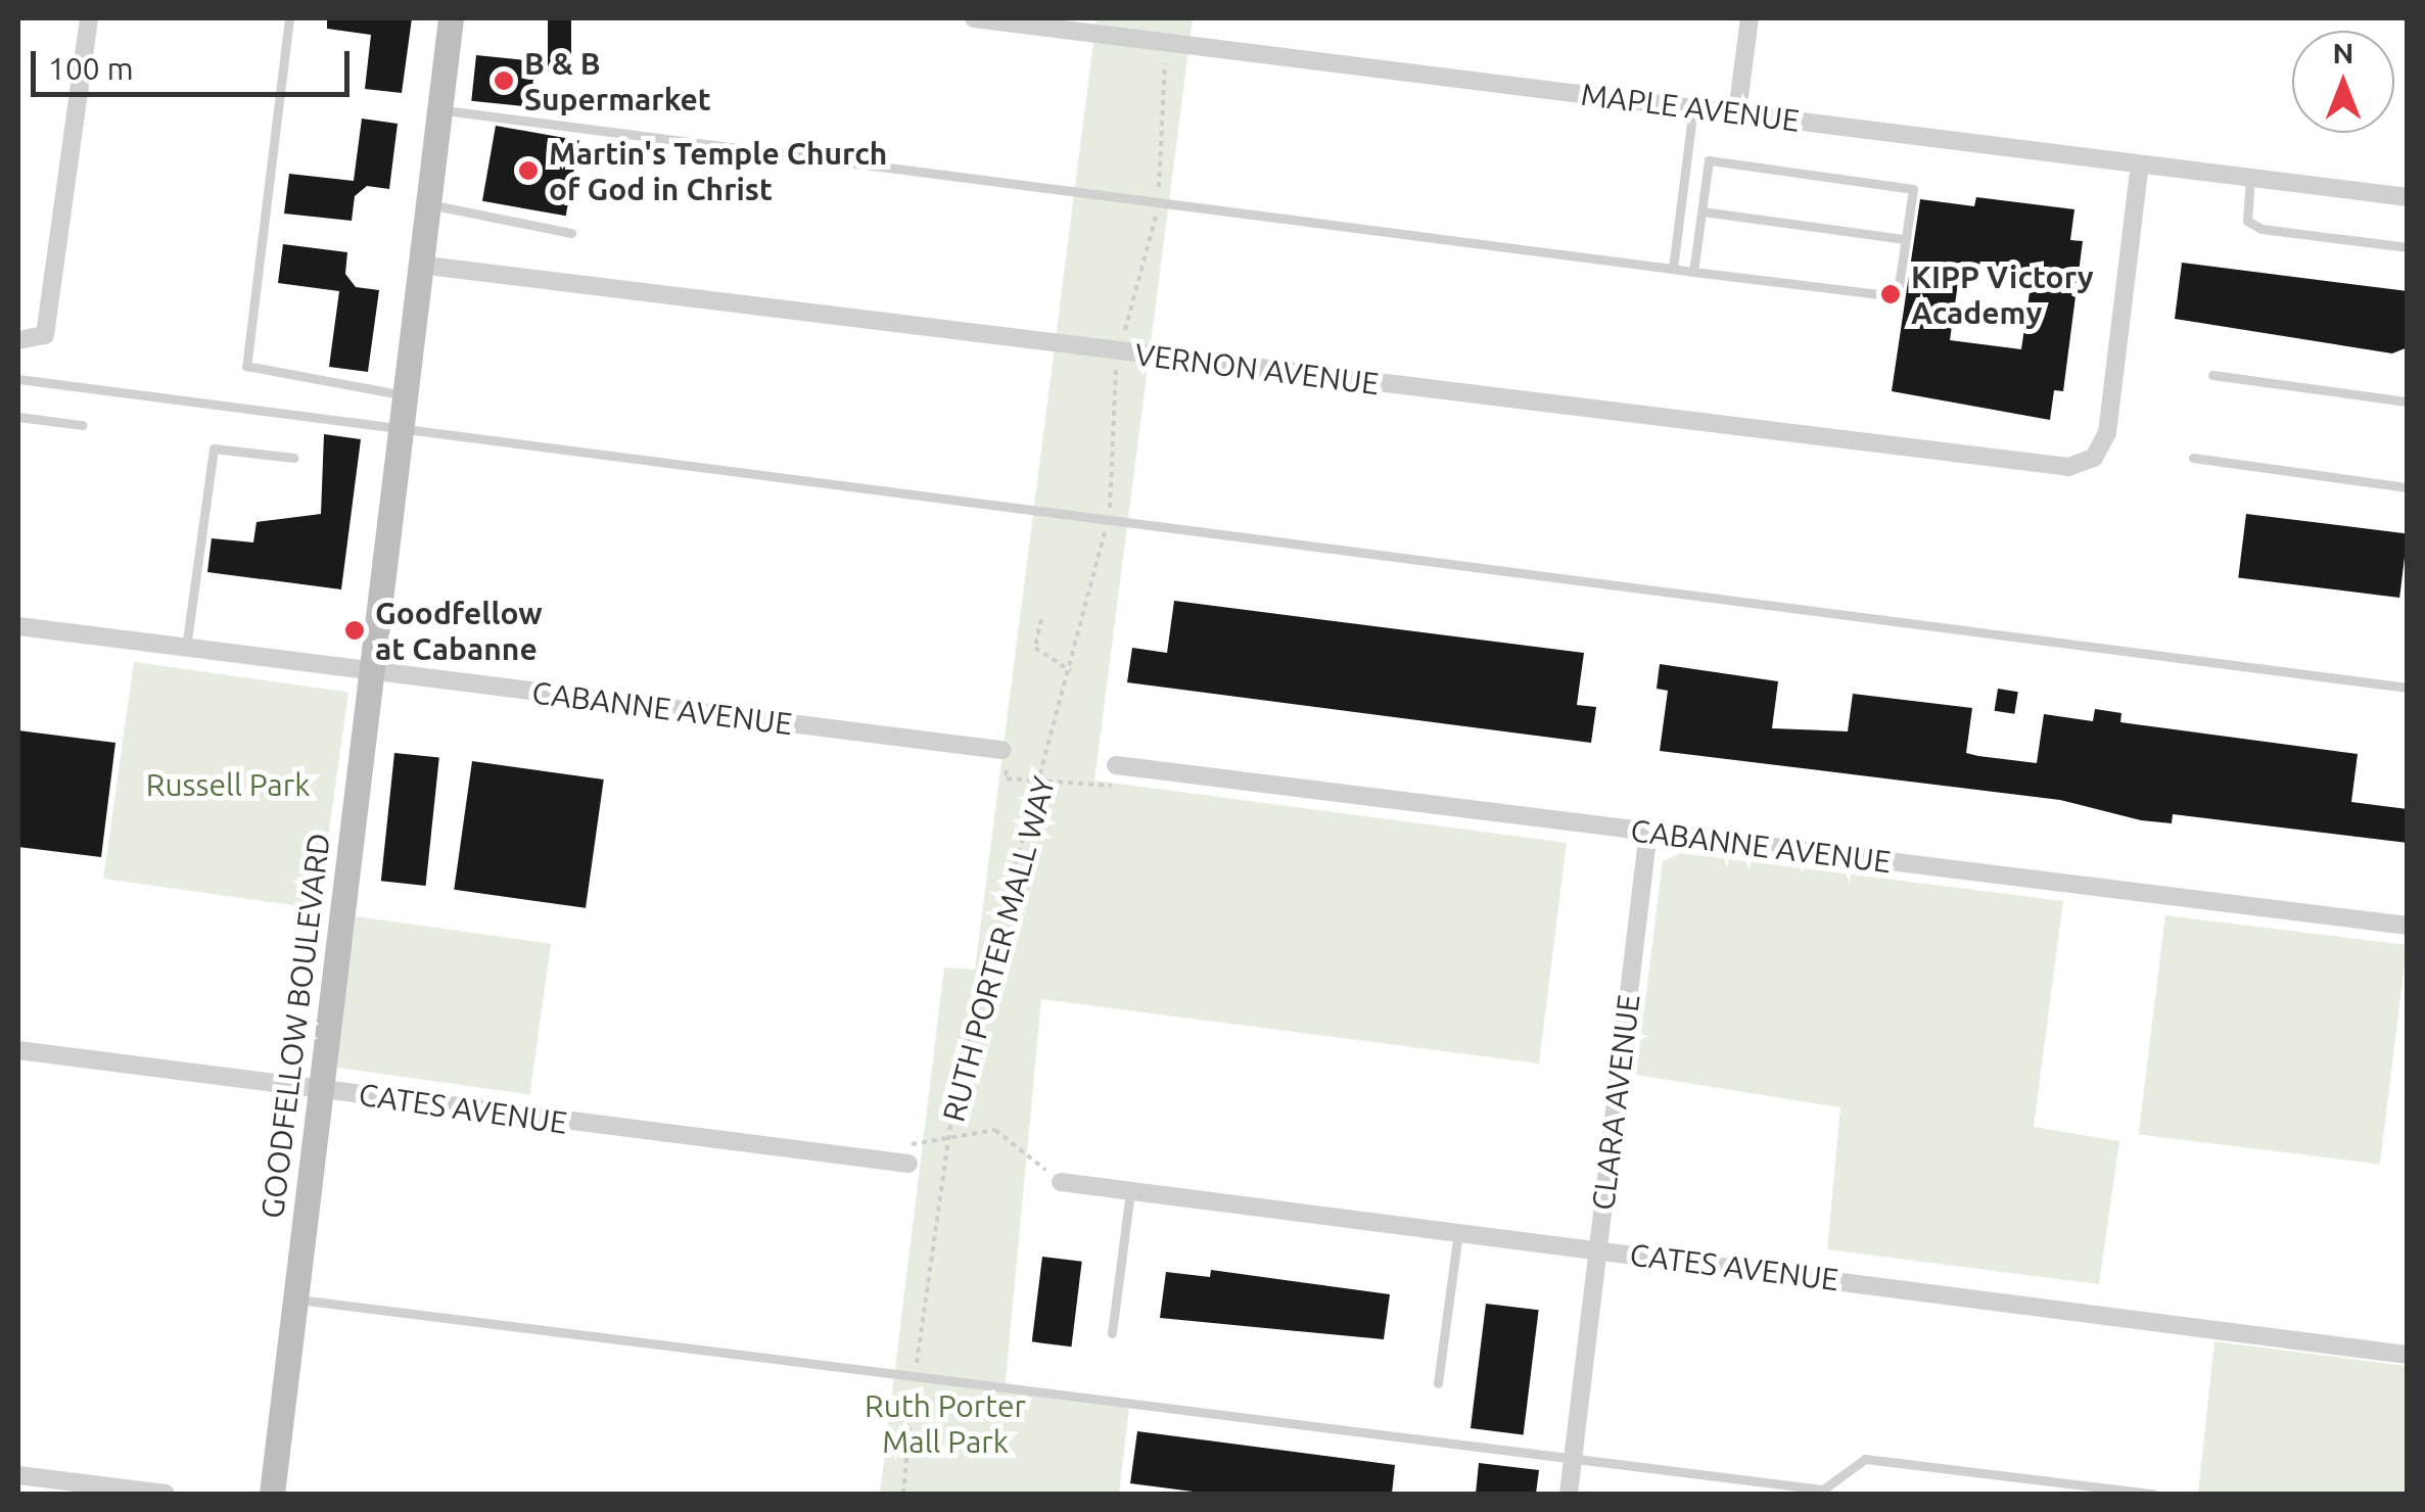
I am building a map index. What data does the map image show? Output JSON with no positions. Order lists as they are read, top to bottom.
{
  "streets": {
    "main road": ["GOODFELLOW BOULEVARD"],
    "street": [
      "MAPLE AVENUE",
      "VERNON AVENUE",
      "CABANNE AVENUE",
      "CLARA AVENUE",
      "CATES AVENUE"
    ],
    "path": ["RUTH PORTER MALL WAY"]
  },
  "crossings": [
    ["MAPLE AVENUE", "VERNON AVENUE"],
    ["VERNON AVENUE", "GOODFELLOW BOULEVARD"],
    ["CABANNE AVENUE", "GOODFELLOW BOULEVARD"],
    ["CABANNE AVENUE", "CLARA AVENUE"],
    ["GOODFELLOW BOULEVARD", "CATES AVENUE"],
    ["CLARA AVENUE", "CATES AVENUE"]
  ],
  "parks": ["Russell Park", "Ruth Porter Mall Park"],
  "places": [
    "B & B Supermarket",
    "Martin's Temple Church of God in Christ",
    "KIPP Victory Academy",
    "Goodfellow at Cabanne"
  ],
  "scale_bar": "100 m",
  "north": "top"
}
